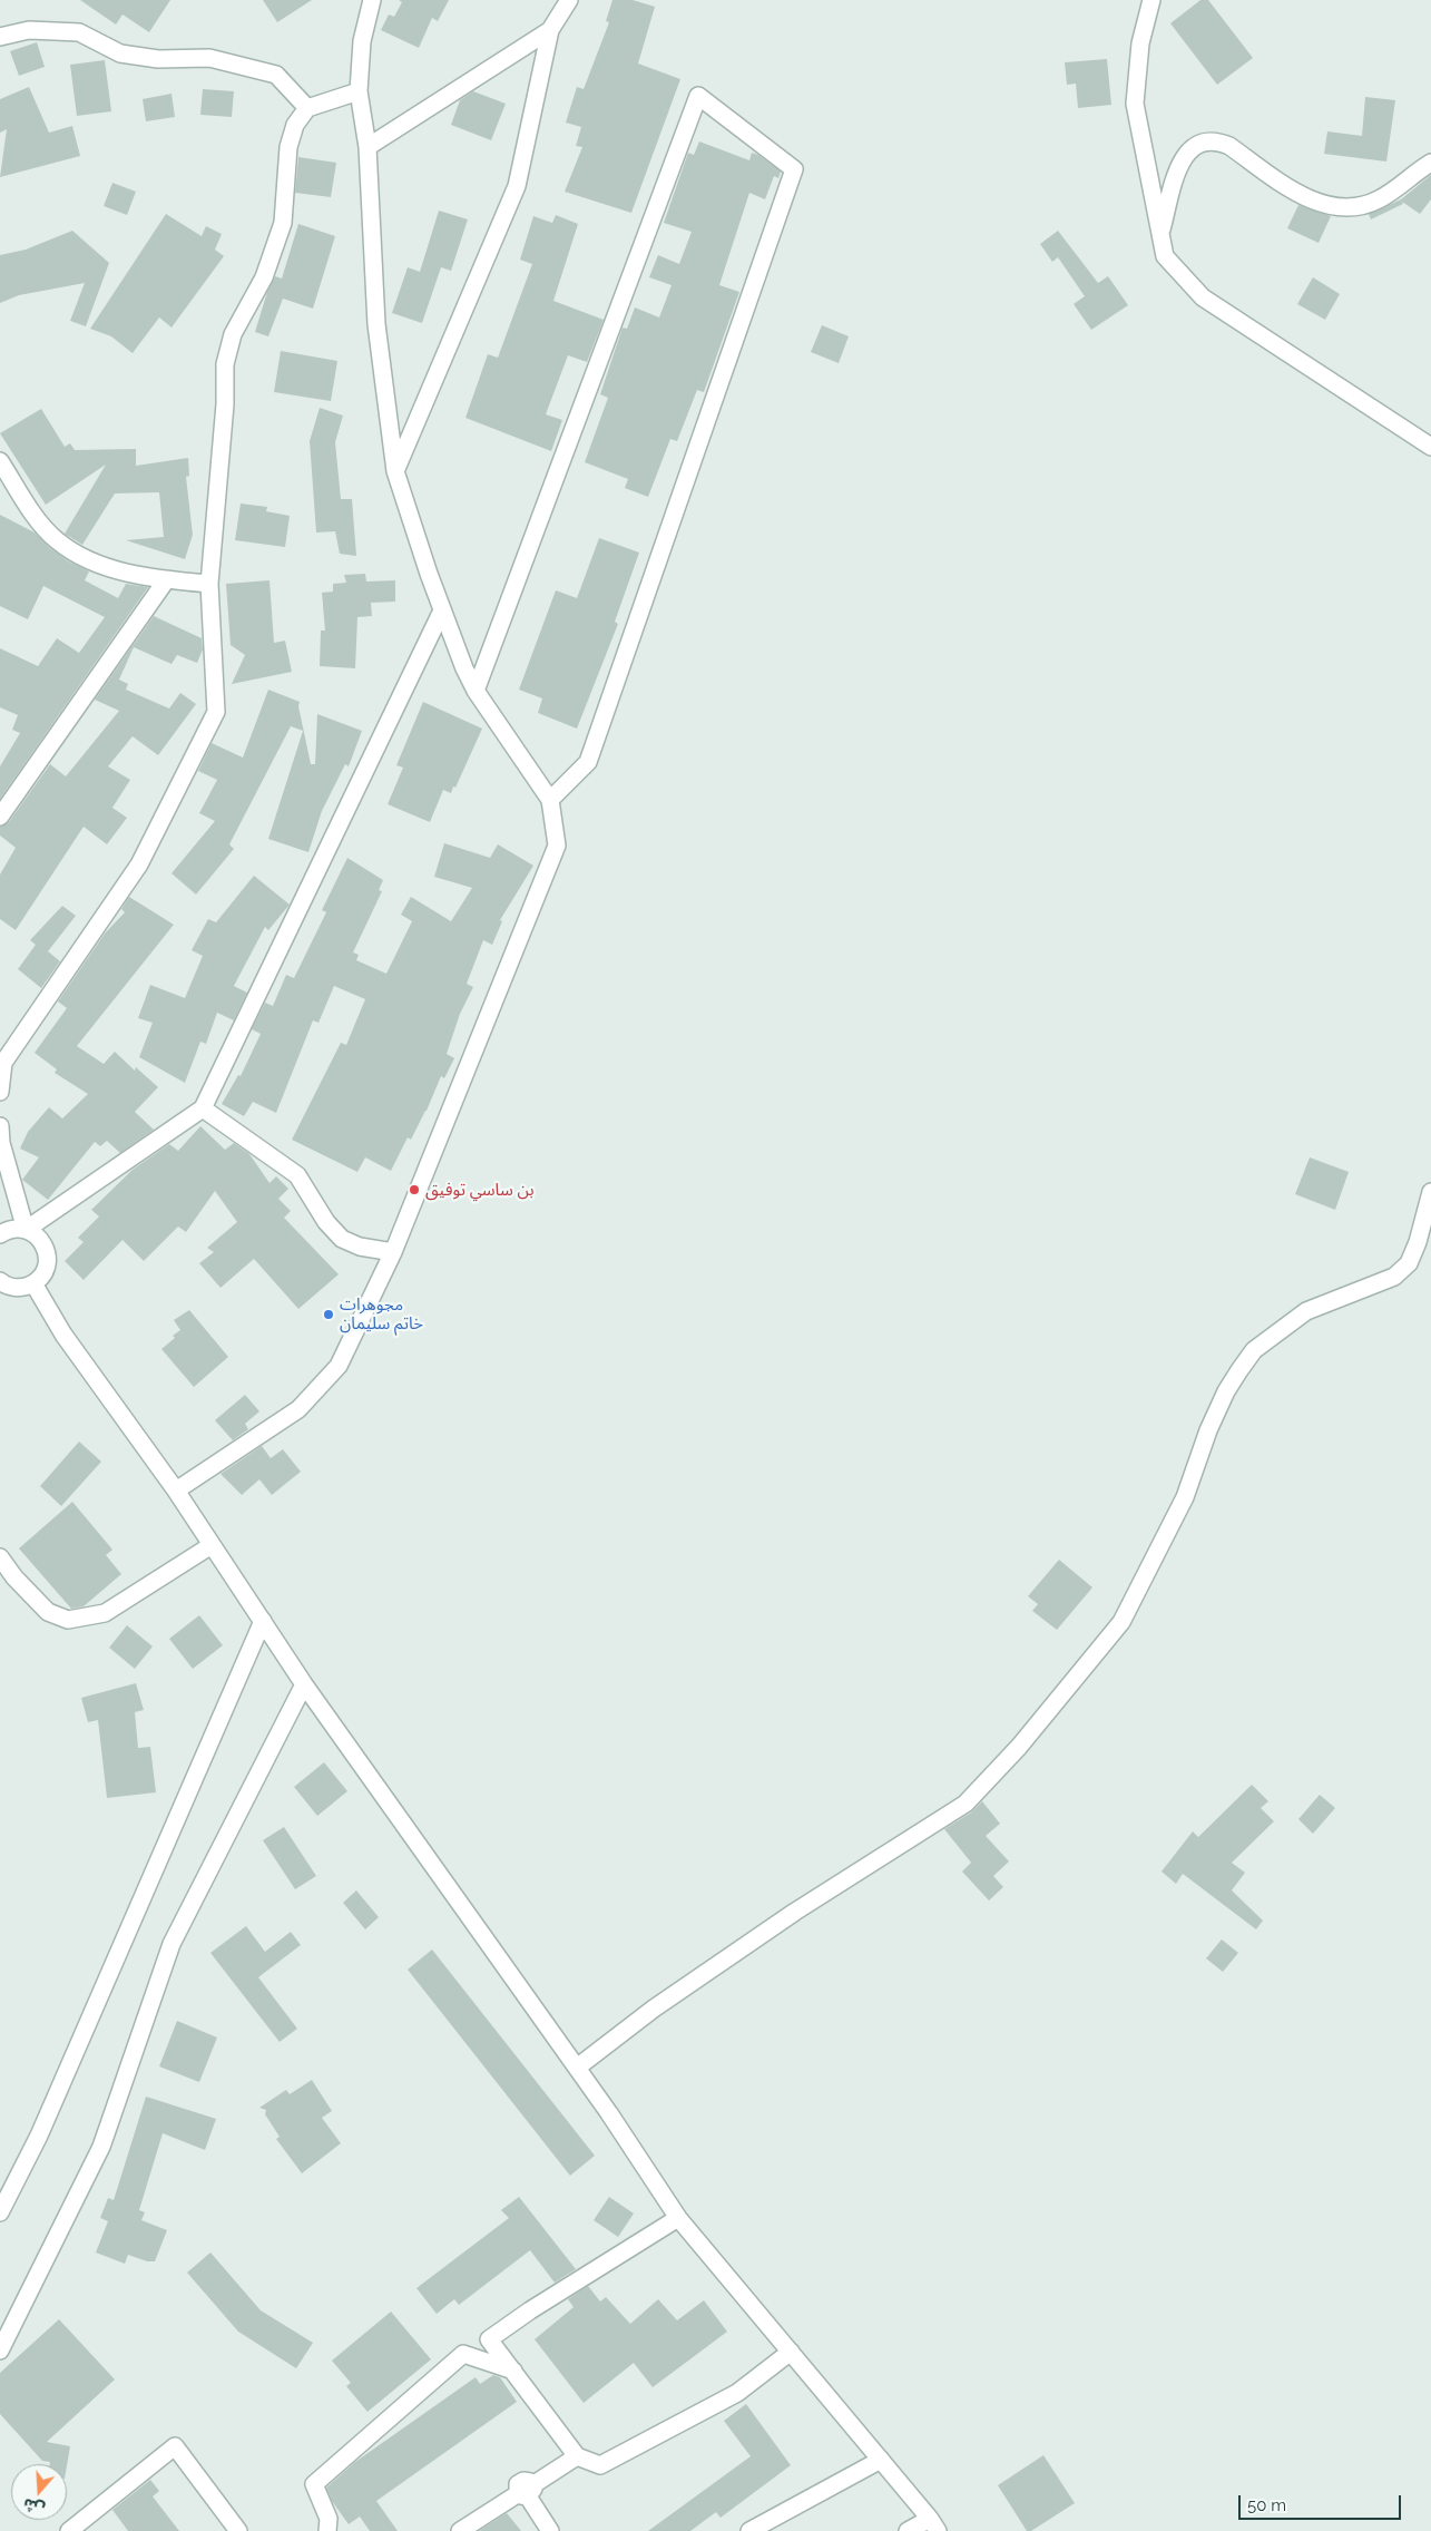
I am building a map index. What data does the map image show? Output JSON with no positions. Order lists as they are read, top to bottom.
{
  "places": ["بن ساسي توفيق", "مجوهرات خاتم سليمان"],
  "scale_bar": "50 m",
  "north": "bottom"
}
